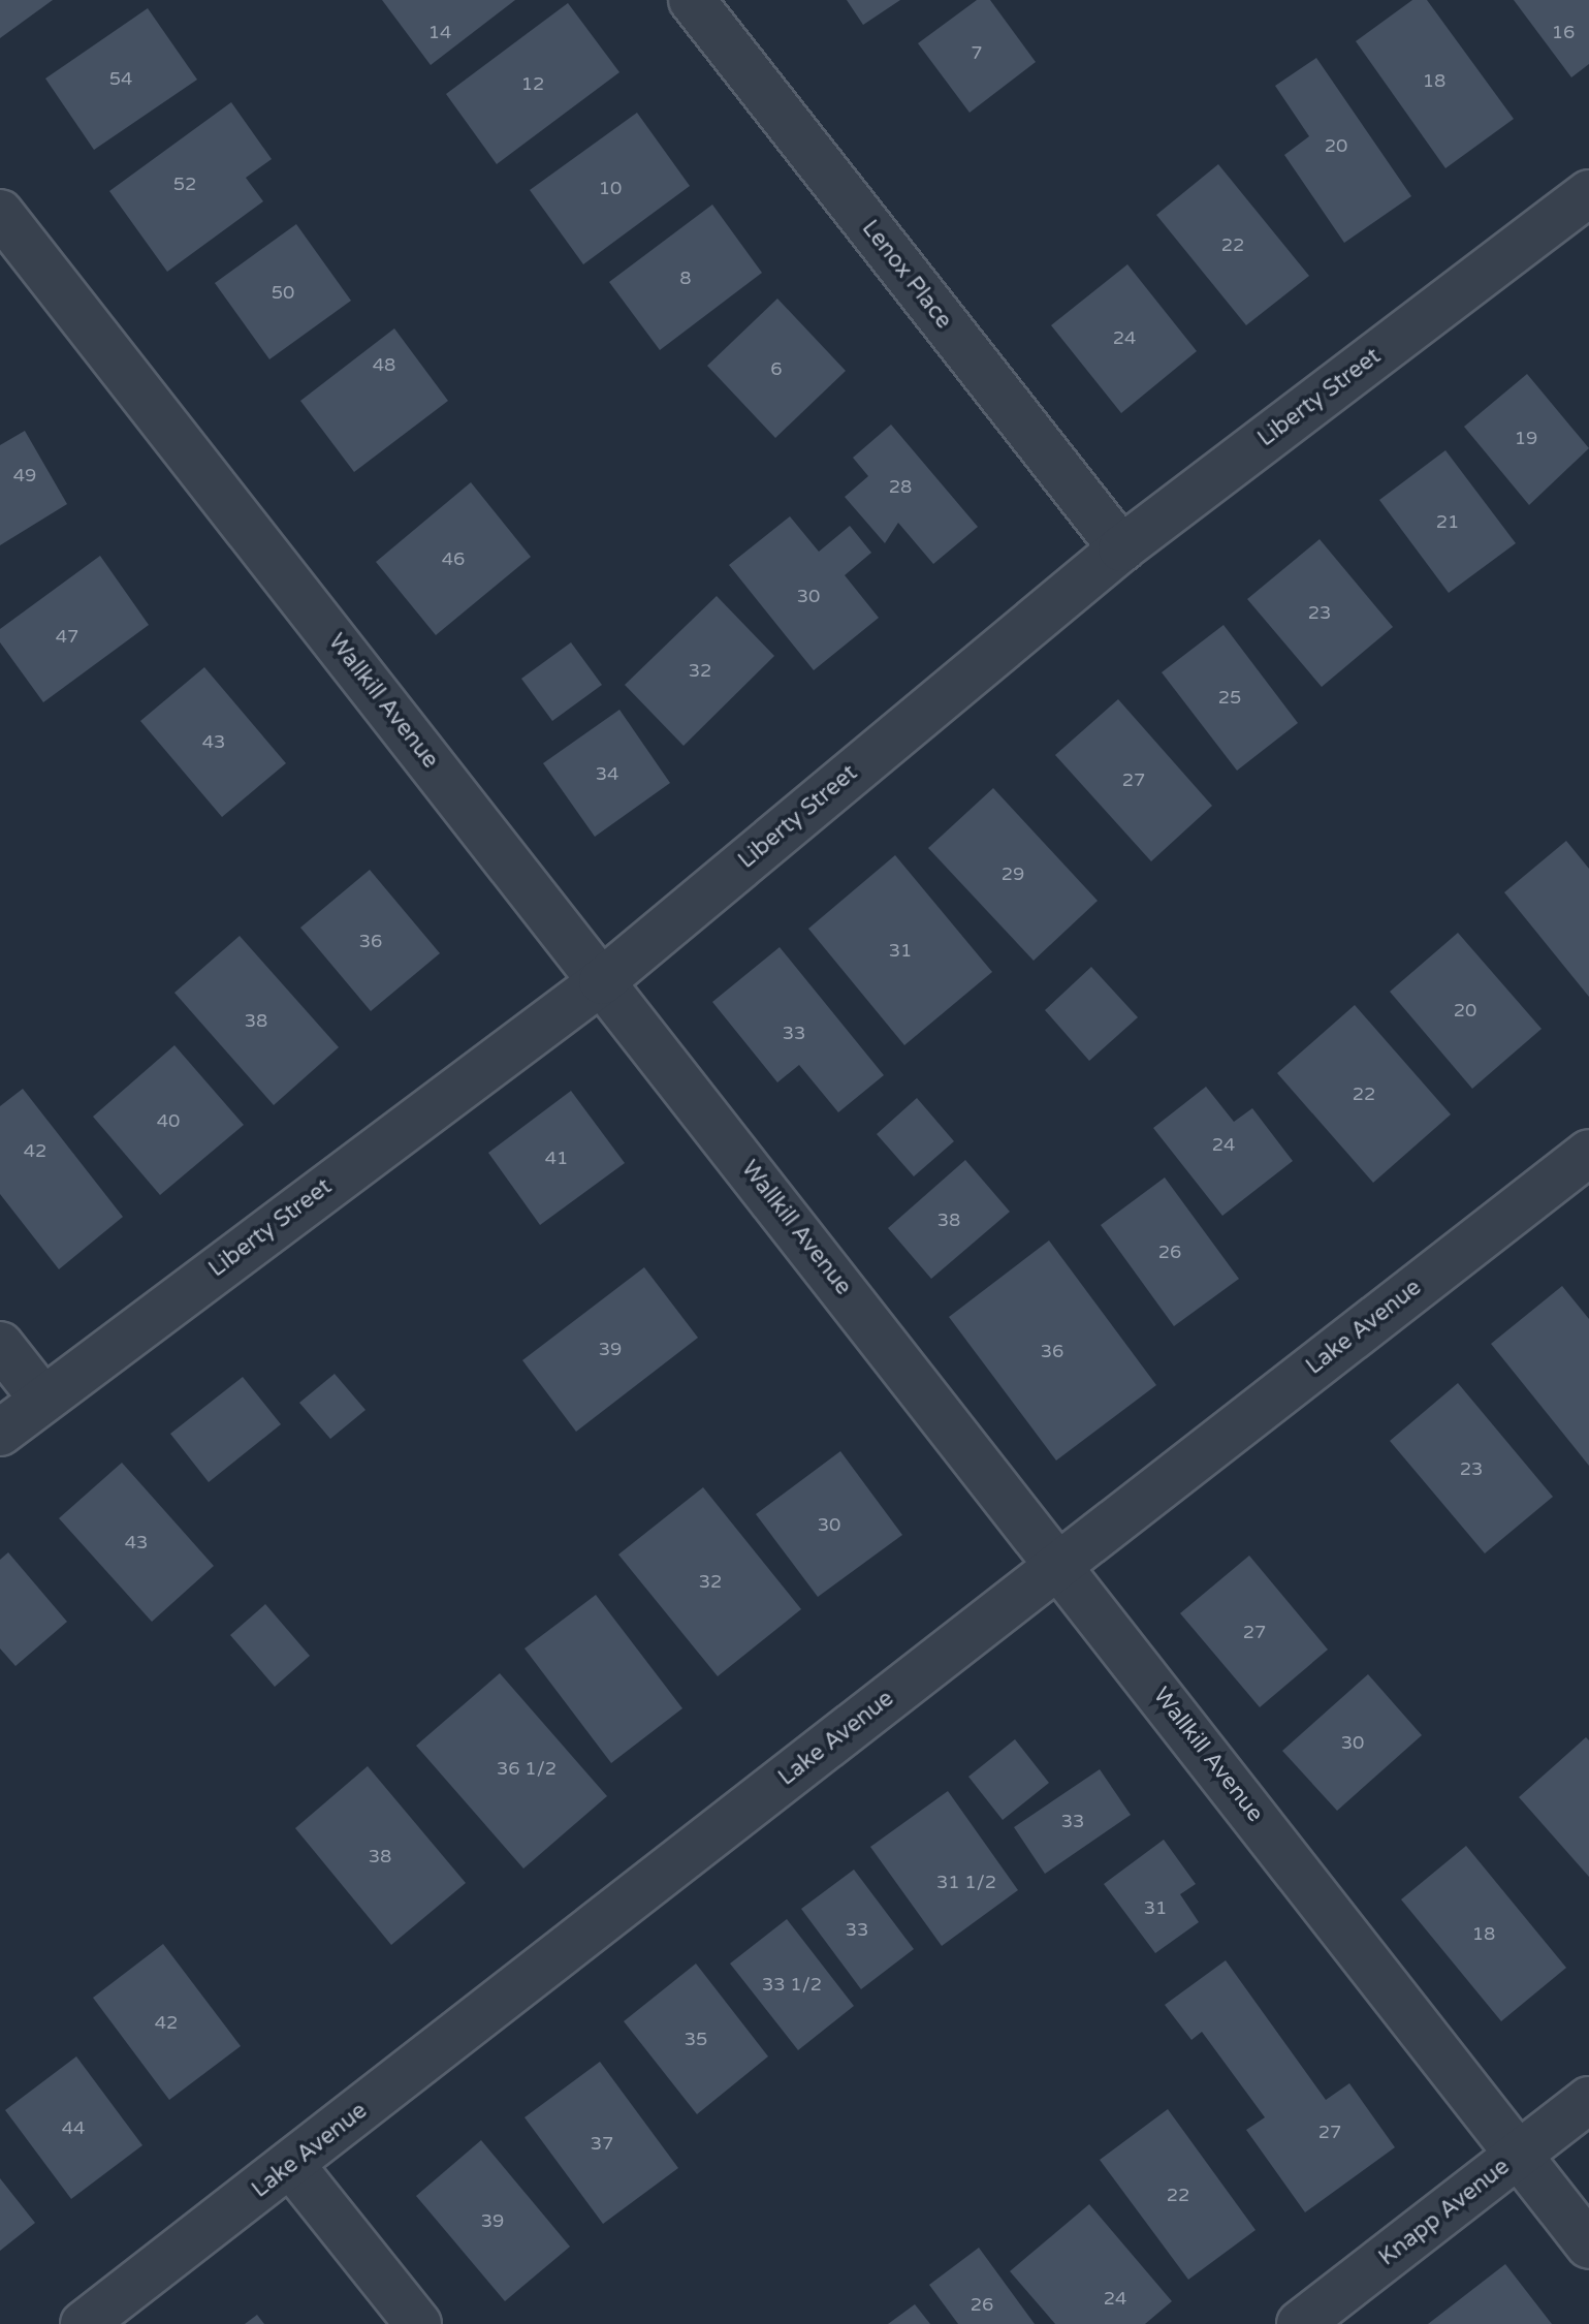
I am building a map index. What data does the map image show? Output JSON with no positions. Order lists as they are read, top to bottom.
{
  "streets": {
    "street": [
      "Lenox Place",
      "Liberty Street",
      "Wallkill Avenue",
      "Lake Avenue",
      "Knapp Avenue"
    ]
  },
  "crossings": [
    ["Lenox Place", "Liberty Street"],
    ["Liberty Street", "Wallkill Avenue"],
    ["Wallkill Avenue", "Lake Avenue"],
    ["Wallkill Avenue", "Knapp Avenue"]
  ],
  "house_numbers": [
    "14",
    "16",
    "7",
    "54",
    "18",
    "12",
    "20",
    "52",
    "10",
    "22",
    "8",
    "50",
    "24",
    "48",
    "6",
    "19",
    "49",
    "28",
    "21",
    "46",
    "30",
    "23",
    "47",
    "32",
    "25",
    "43",
    "34",
    "27",
    "29",
    "36",
    "31",
    "20",
    "38",
    "33",
    "22",
    "40",
    "24",
    "42",
    "41",
    "38",
    "26",
    "39",
    "36",
    "23",
    "30",
    "43",
    "32",
    "27",
    "30",
    "36 1/2",
    "33",
    "38",
    "31 1/2",
    "31",
    "33",
    "18",
    "33 1/2",
    "42",
    "35",
    "44",
    "27",
    "37",
    "22",
    "39",
    "24",
    "26"
  ]
}
